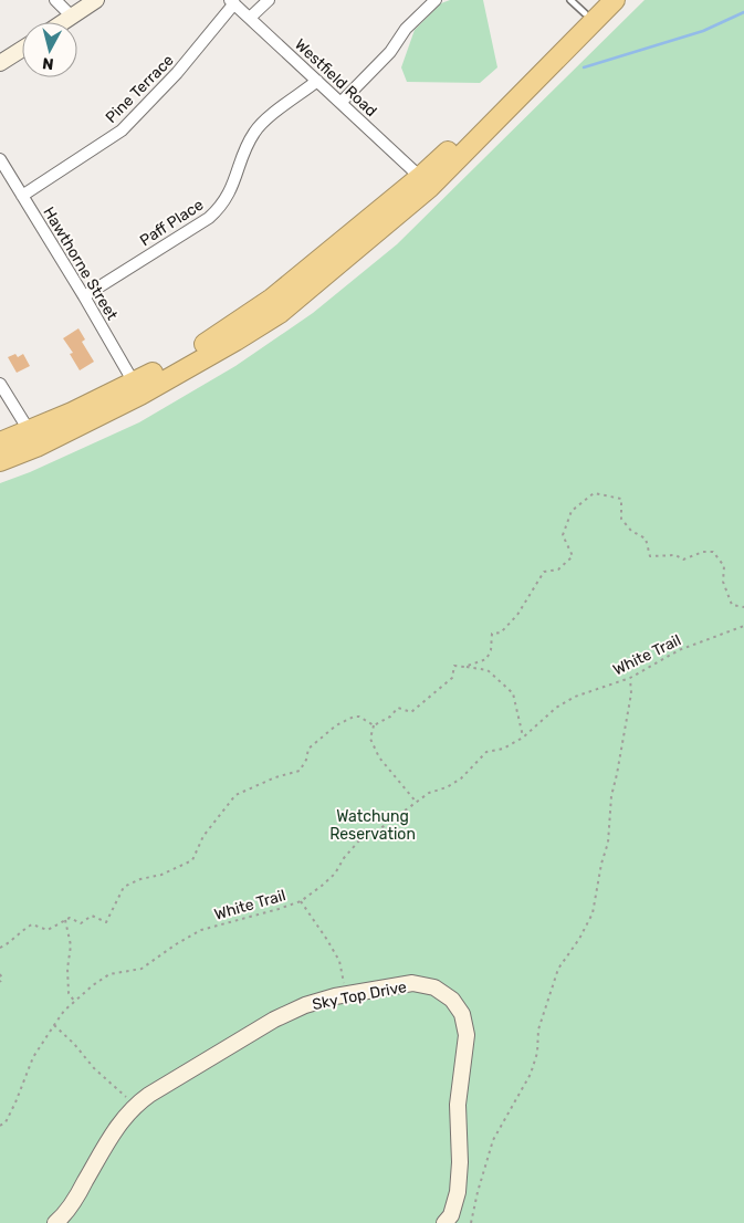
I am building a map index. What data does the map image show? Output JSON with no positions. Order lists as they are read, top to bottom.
{
  "streets": {
    "street": [
      "Westfield Road",
      "Pine Terrace",
      "Paff Place",
      "Hawthorne Street",
      "Sky Top Drive"
    ],
    "path": ["White Trail"]
  },
  "crossings": [
    ["Westfield Road", "Pine Terrace"],
    ["Westfield Road", "Paff Place"],
    ["Pine Terrace", "Hawthorne Street"],
    ["Paff Place", "Hawthorne Street"]
  ],
  "parks": ["Watchung Reservation"],
  "north": "bottom"
}
